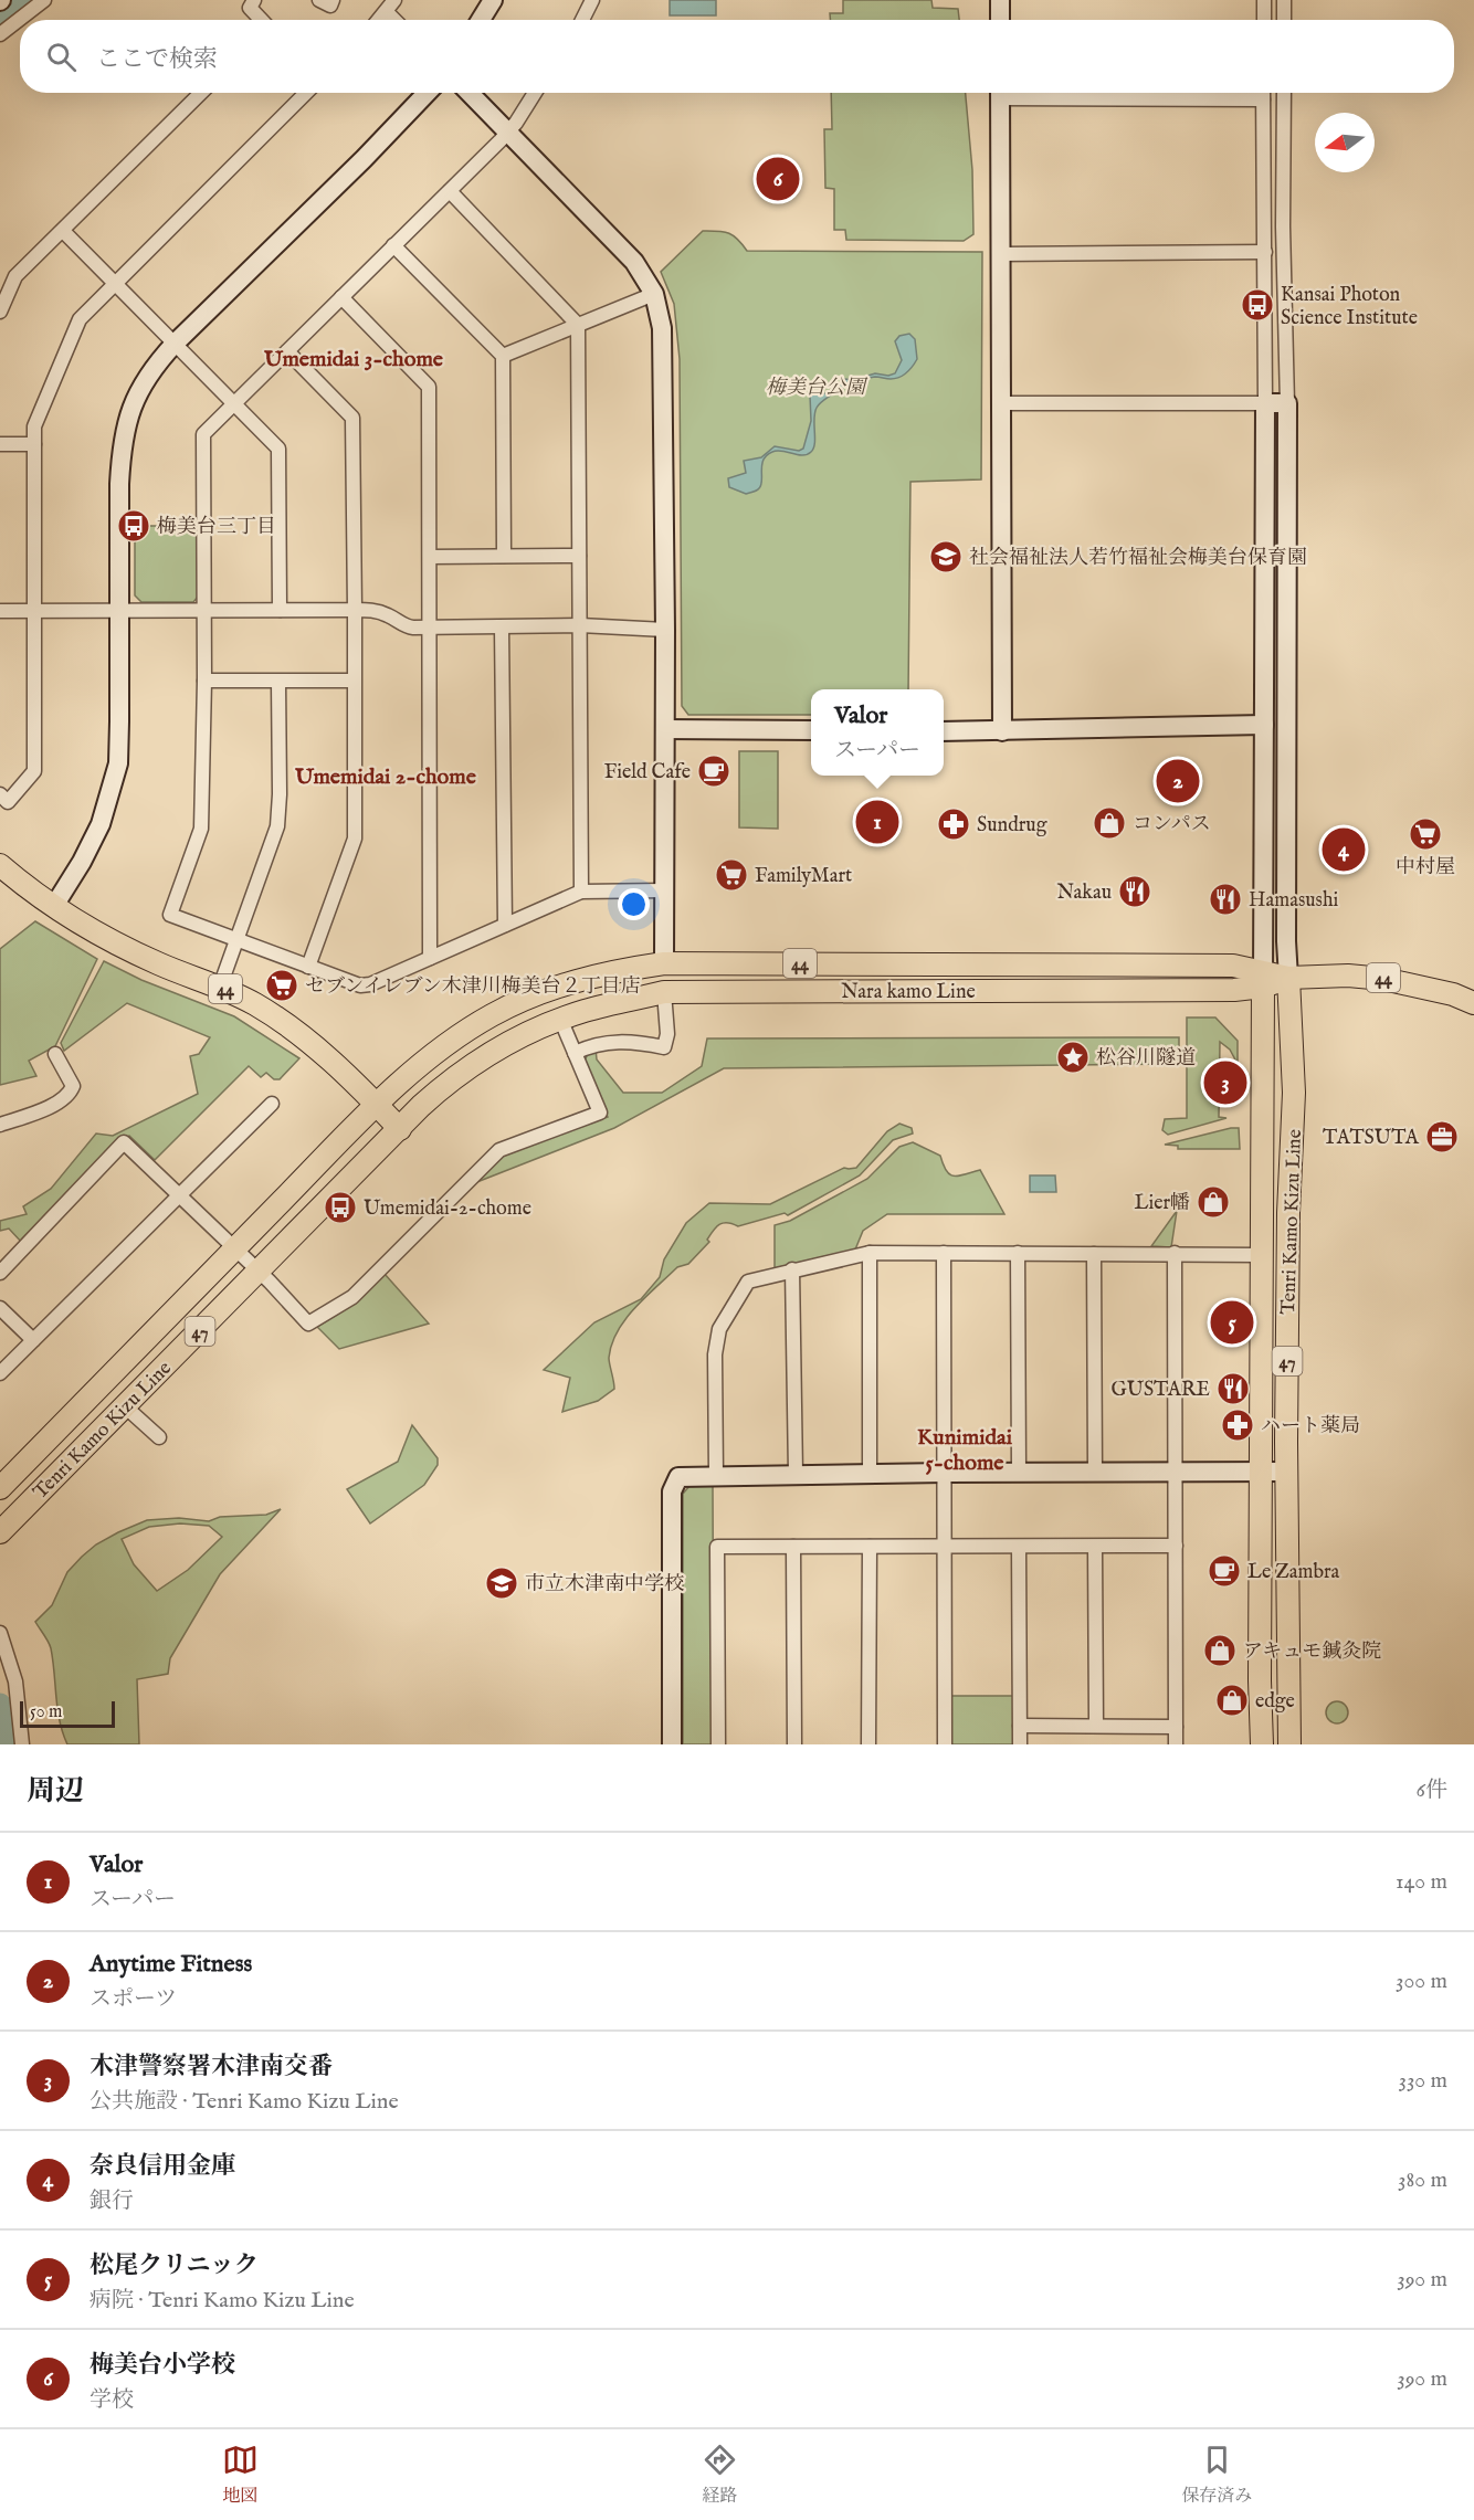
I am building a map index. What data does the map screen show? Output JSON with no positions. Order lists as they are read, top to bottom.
{
  "streets": {
    "main road": [
      "44",
      "Nara kamo Line",
      "Tenri Kamo Kizu Line",
      "47"
    ]
  },
  "crossings": [
    ["44", "Nara kamo Line"],
    ["44", "Tenri Kamo Kizu Line"],
    ["Nara kamo Line", "Tenri Kamo Kizu Line"]
  ],
  "districts": ["Umemidai 3-chome", "Umemidai 2-chome", "Kunimidai 5-chome"],
  "parks": ["梅美台公園"],
  "places": {
    "bus stop": ["Kansai Photon Science Institute", "梅美台三丁目", "Umemidai-2-chome"],
    "school or university": ["社会福祉法人若竹福祉会梅美台保育園", "市立木津南中学校"],
    "cafe": ["Field Cafe", "Le Zambra"],
    "shop": [
      "コンパス",
      "Lier幡",
      "アキュモ鍼灸院",
      "edge"
    ],
    "pharmacy": ["Sundrug", "ハート薬局"],
    "supermarket": ["中村屋", "FamilyMart", "セブンイレブン木津川梅美台２丁目店"],
    "restaurant": ["Nakau", "Hamasushi", "GUSTARE"],
    "place": ["松谷川隧道"],
    "office": ["TATSUTA"]
  },
  "scale_bar": "50 m",
  "north": "left",
  "page": {
    "search": "ここで検索",
    "pins": [
      "6",
      "2",
      "1",
      "4",
      "3",
      "5"
    ],
    "popup": ["Valor", "スーパー"],
    "scale": "50 m",
    "heading": ["周辺", "6件"],
    "list": [
      {
        "mark": "1",
        "name": "Valor",
        "note": "スーパー",
        "value": "140 m"
      },
      {
        "mark": "2",
        "name": "Anytime Fitness",
        "note": "スポーツ",
        "value": "300 m"
      },
      {
        "mark": "3",
        "name": "木津警察署木津南交番",
        "note": "公共施設 · Tenri Kamo Kizu Line",
        "value": "330 m"
      },
      {
        "mark": "4",
        "name": "奈良信用金庫",
        "note": "銀行",
        "value": "380 m"
      },
      {
        "mark": "5",
        "name": "松尾クリニック",
        "note": "病院 · Tenri Kamo Kizu Line",
        "value": "390 m"
      },
      {
        "mark": "6",
        "name": "梅美台小学校",
        "note": "学校",
        "value": "390 m"
      }
    ],
    "nav": ["地図", "経路", "保存済み"]
  }
}
